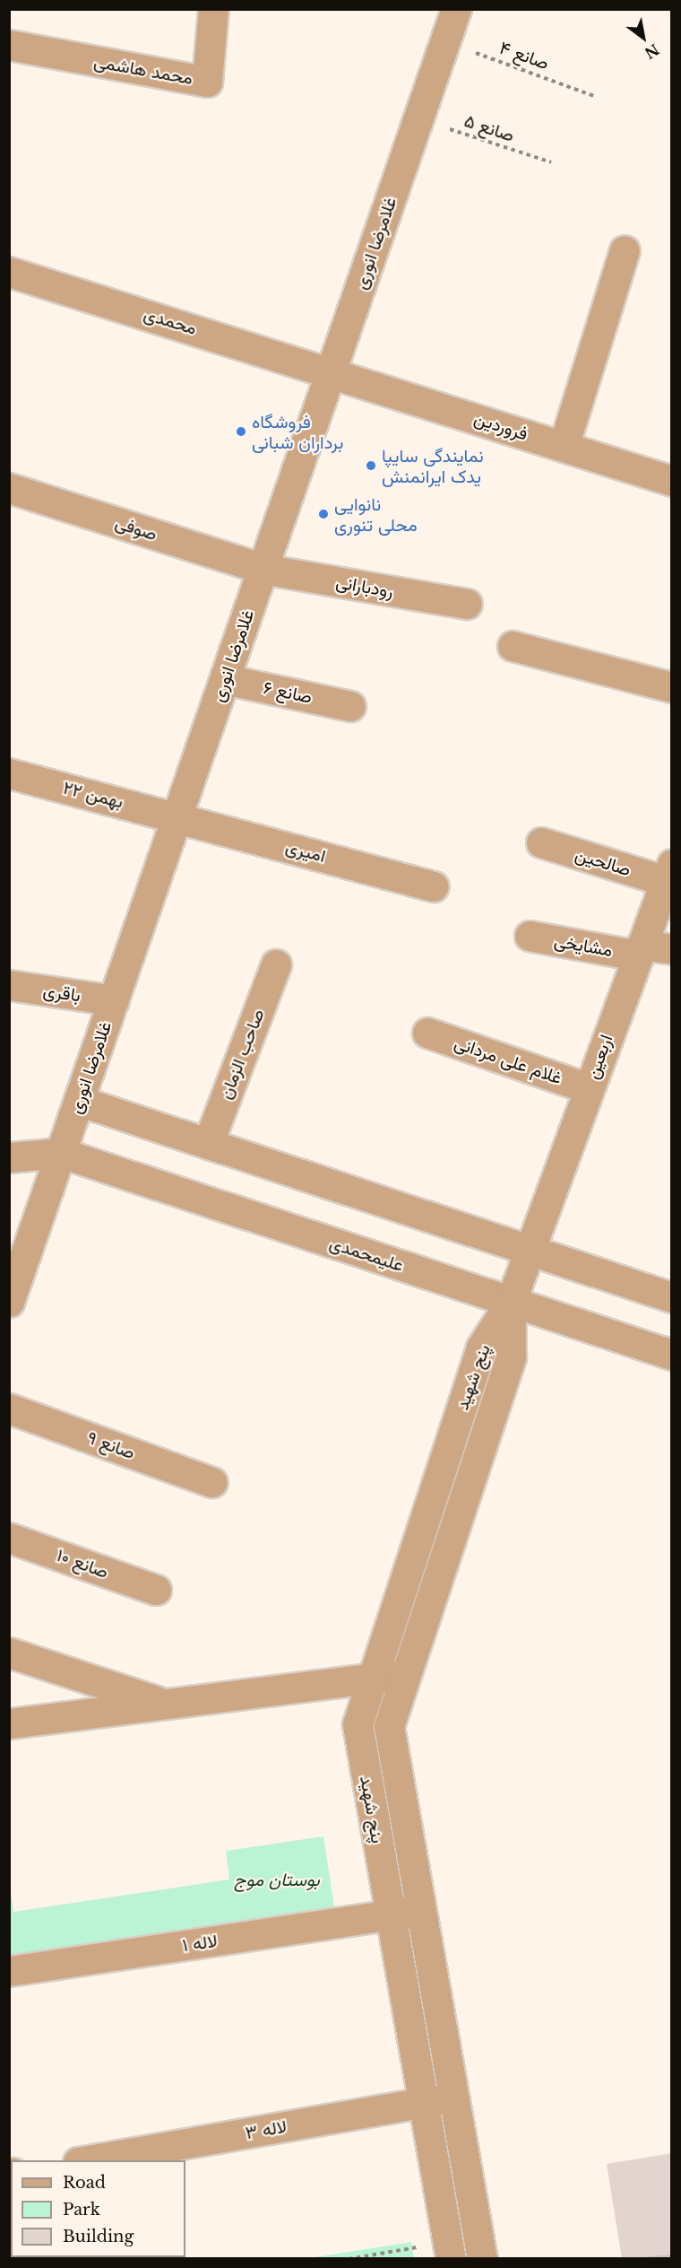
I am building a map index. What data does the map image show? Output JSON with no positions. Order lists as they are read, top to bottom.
{
  "streets": {
    "street": [
      "محمد هاشمی",
      "غلامرضا انوری",
      "محمدی",
      "فروردین",
      "صوفی",
      "رودبارانی",
      "صانع ۶",
      "۲۲ بهمن",
      "امیری",
      "صالحین",
      "مشایخی",
      "باقری",
      "صاحب الزمان",
      "اربعین",
      "غلام علی مردانی",
      "علیمحمدی",
      "پنج شهید",
      "صانع ۹",
      "صانع ۱۰",
      "لاله ۱",
      "لاله ۳"
    ],
    "path": ["صانع ۴", "صانع ۵"]
  },
  "crossings": [
    ["صانع ۴", "غلامرضا انوری"],
    ["صانع ۵", "غلامرضا انوری"],
    ["غلامرضا انوری", "محمدی"],
    ["غلامرضا انوری", "فروردین"],
    ["غلامرضا انوری", "صوفی"],
    ["غلامرضا انوری", "رودبارانی"],
    ["غلامرضا انوری", "صانع ۶"],
    ["غلامرضا انوری", "۲۲ بهمن"],
    ["غلامرضا انوری", "امیری"],
    ["غلامرضا انوری", "باقری"],
    ["غلامرضا انوری", "علیمحمدی"],
    ["محمدی", "فروردین"],
    ["صوفی", "رودبارانی"],
    ["۲۲ بهمن", "امیری"],
    ["صالحین", "اربعین"],
    ["مشایخی", "اربعین"],
    ["اربعین", "غلام علی مردانی"],
    ["اربعین", "علیمحمدی"],
    ["اربعین", "پنج شهید"],
    ["علیمحمدی", "پنج شهید"],
    ["پنج شهید", "لاله ۱"],
    ["پنج شهید", "لاله ۳"]
  ],
  "parks": ["بوستان موج"],
  "places": ["فروشگاه برداران شبانی", "نمایندگی سایپا یدک ایرانمنش", "نانوایی محلی تنوری"],
  "legend": ["Road", "Park", "Building"],
  "north": "bottom right"
}
